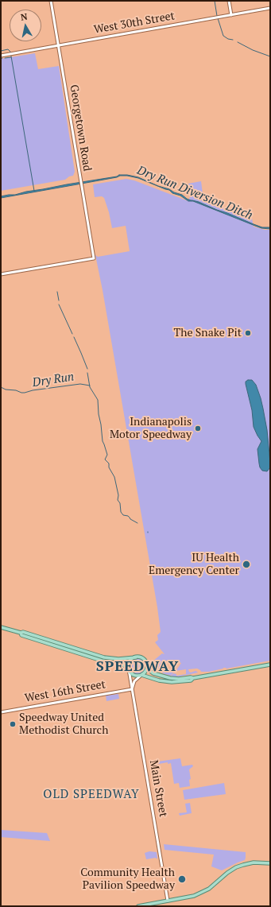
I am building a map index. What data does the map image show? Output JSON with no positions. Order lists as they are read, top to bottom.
{
  "streets": {
    "main road": [
      "West 30th Street",
      "Georgetown Road",
      "West 16th Street",
      "Main Street"
    ]
  },
  "crossings": [
    ["West 30th Street", "Georgetown Road"],
    ["West 16th Street", "Main Street"]
  ],
  "districts": ["SPEEDWAY", "OLD SPEEDWAY"],
  "water": ["Dry Run Diversion Ditch", "Dry Run"],
  "places": [
    "The Snake Pit",
    "Indianapolis Motor Speedway",
    "IU Health Emergency Center",
    "Speedway United Methodist Church",
    "Community Health Pavilion Speedway"
  ],
  "north": "top"
}
